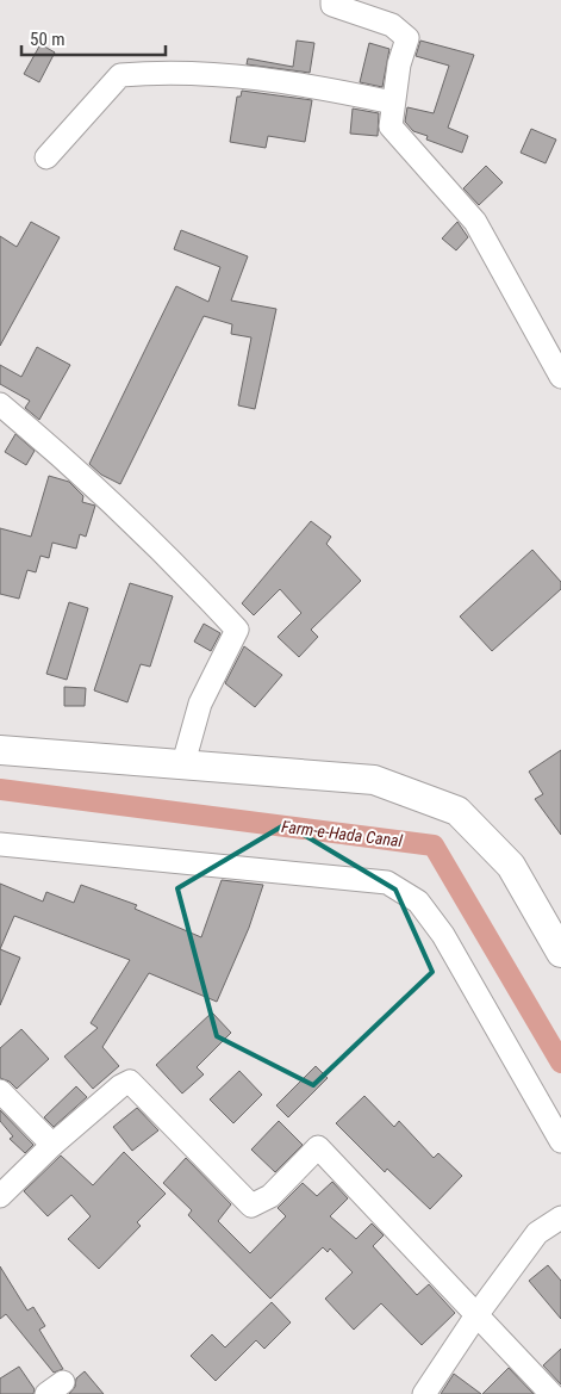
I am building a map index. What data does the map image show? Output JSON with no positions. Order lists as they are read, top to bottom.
{
  "water": ["Farm-e-Hada Canal"],
  "scale_bar": "50 m"
}
